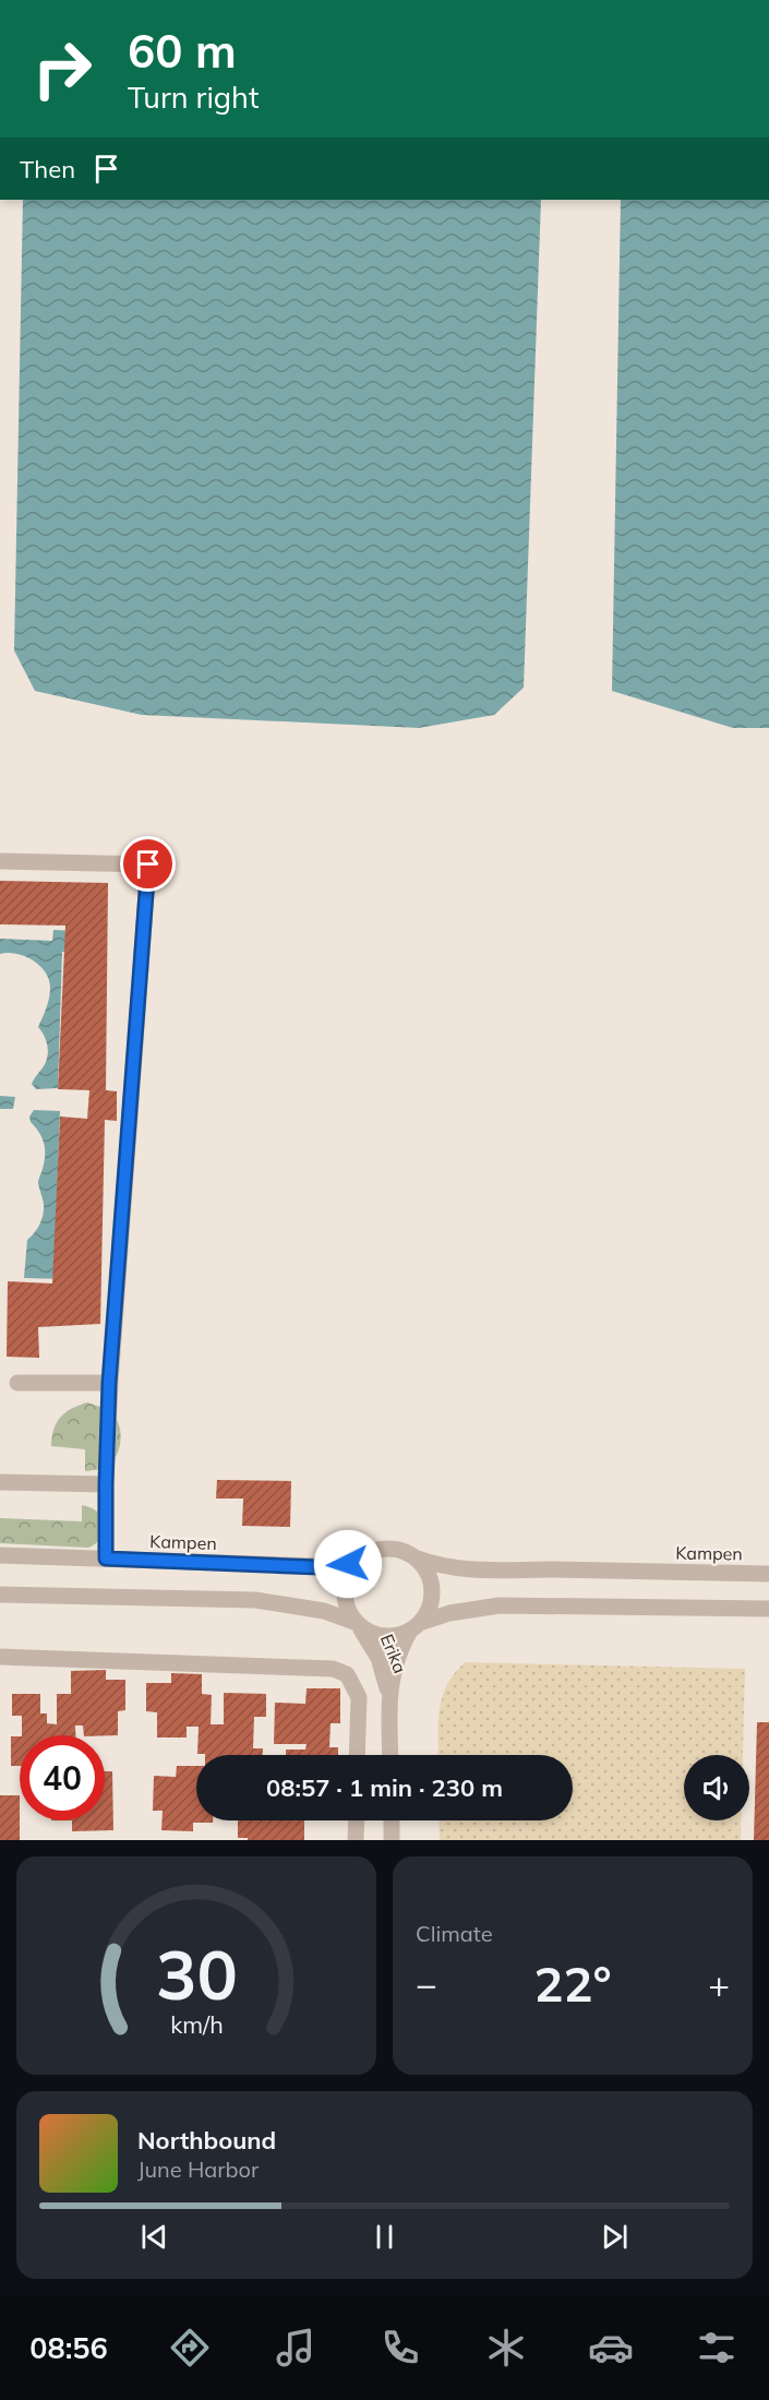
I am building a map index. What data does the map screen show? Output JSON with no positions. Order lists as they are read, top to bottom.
{
  "streets": {
    "street": ["Kampen", "Erika"]
  },
  "crossings": [
    ["Kampen", "Erika"]
  ],
  "page": {
    "turn": ["60 m", "Turn right"],
    "then": "Then",
    "limit": "40",
    "trip": "08:57 · 1 min · 230 m",
    "tile": "Climate",
    "heat": ["−", "22°", "+"],
    "song": ["Northbound", "June Harbor"],
    "tabs": "08:56",
    "gauge": ["30", "km/h"]
  }
}
